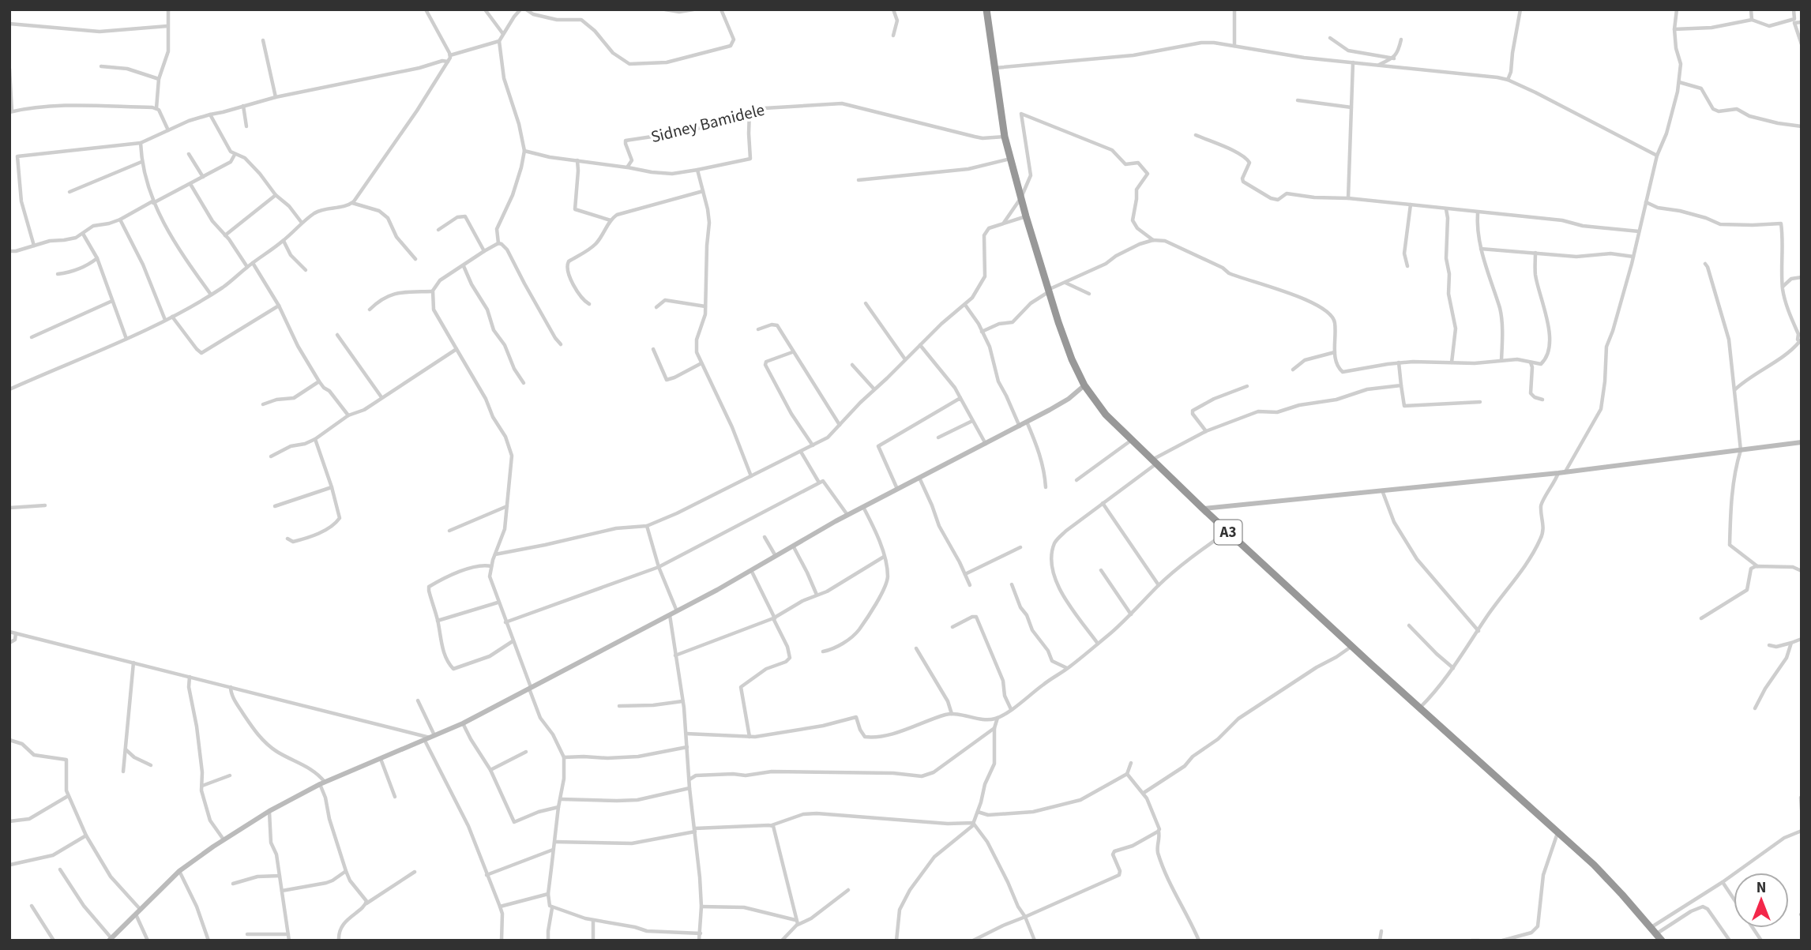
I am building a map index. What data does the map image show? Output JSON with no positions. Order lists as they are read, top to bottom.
{
  "streets": {
    "highway": ["A3"],
    "street": ["Sidney Bamidele"]
  },
  "crossings": [
    ["Sidney Bamidele", "A3"]
  ],
  "north": "top"
}
